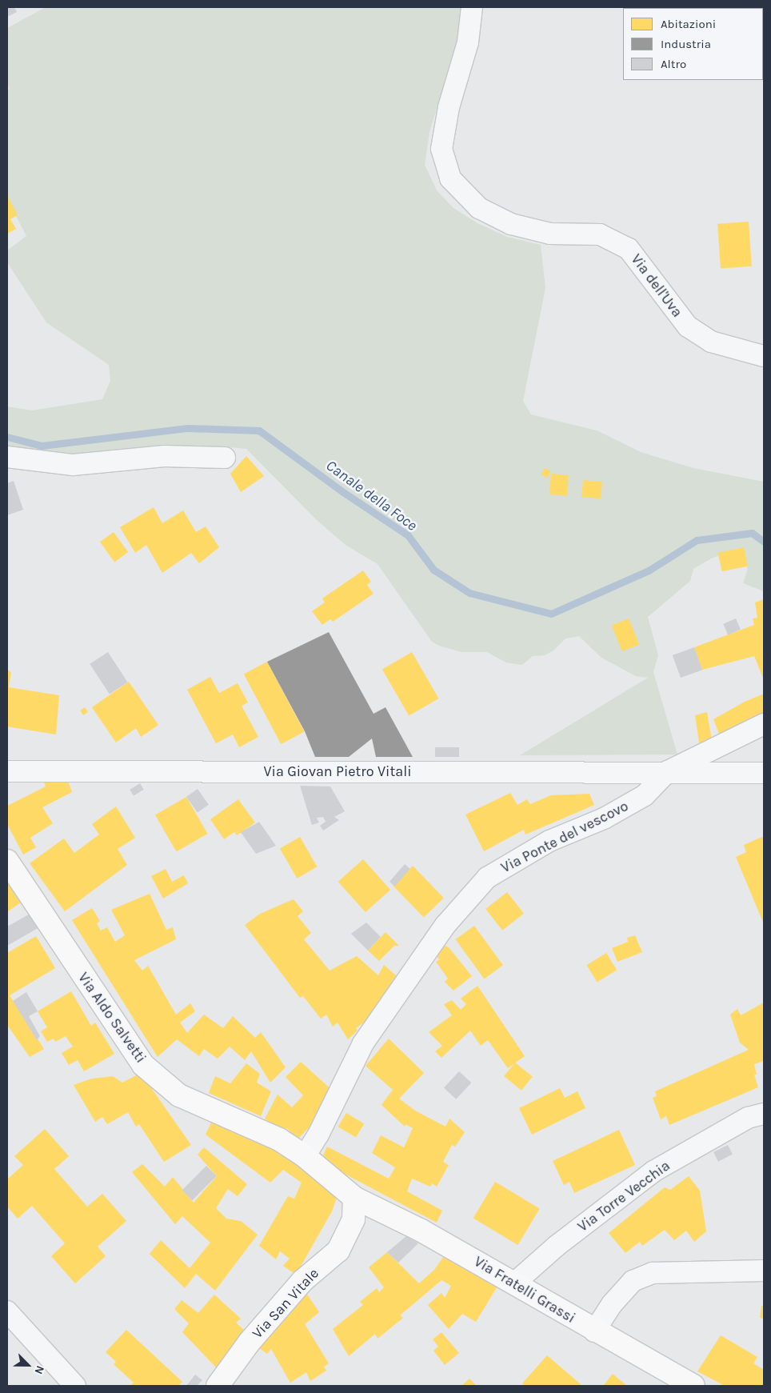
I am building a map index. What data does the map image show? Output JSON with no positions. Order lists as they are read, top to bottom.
{
  "streets": {
    "street": [
      "Via dell'Uva",
      "Via Giovan Pietro Vitali",
      "Via Ponte del vescovo",
      "Via Aldo Salvetti",
      "Via Torre Vecchia",
      "Via Fratelli Grassi",
      "Via San Vitale"
    ]
  },
  "crossings": [
    ["Via Giovan Pietro Vitali", "Via Ponte del vescovo"],
    ["Via Ponte del vescovo", "Via Aldo Salvetti"],
    ["Via Aldo Salvetti", "Via Fratelli Grassi"],
    ["Via Aldo Salvetti", "Via San Vitale"],
    ["Via Torre Vecchia", "Via Fratelli Grassi"],
    ["Via Fratelli Grassi", "Via San Vitale"]
  ],
  "water": ["Canale della Foce"],
  "legend": ["Abitazioni", "Industria", "Altro"],
  "north": "bottom right"
}
